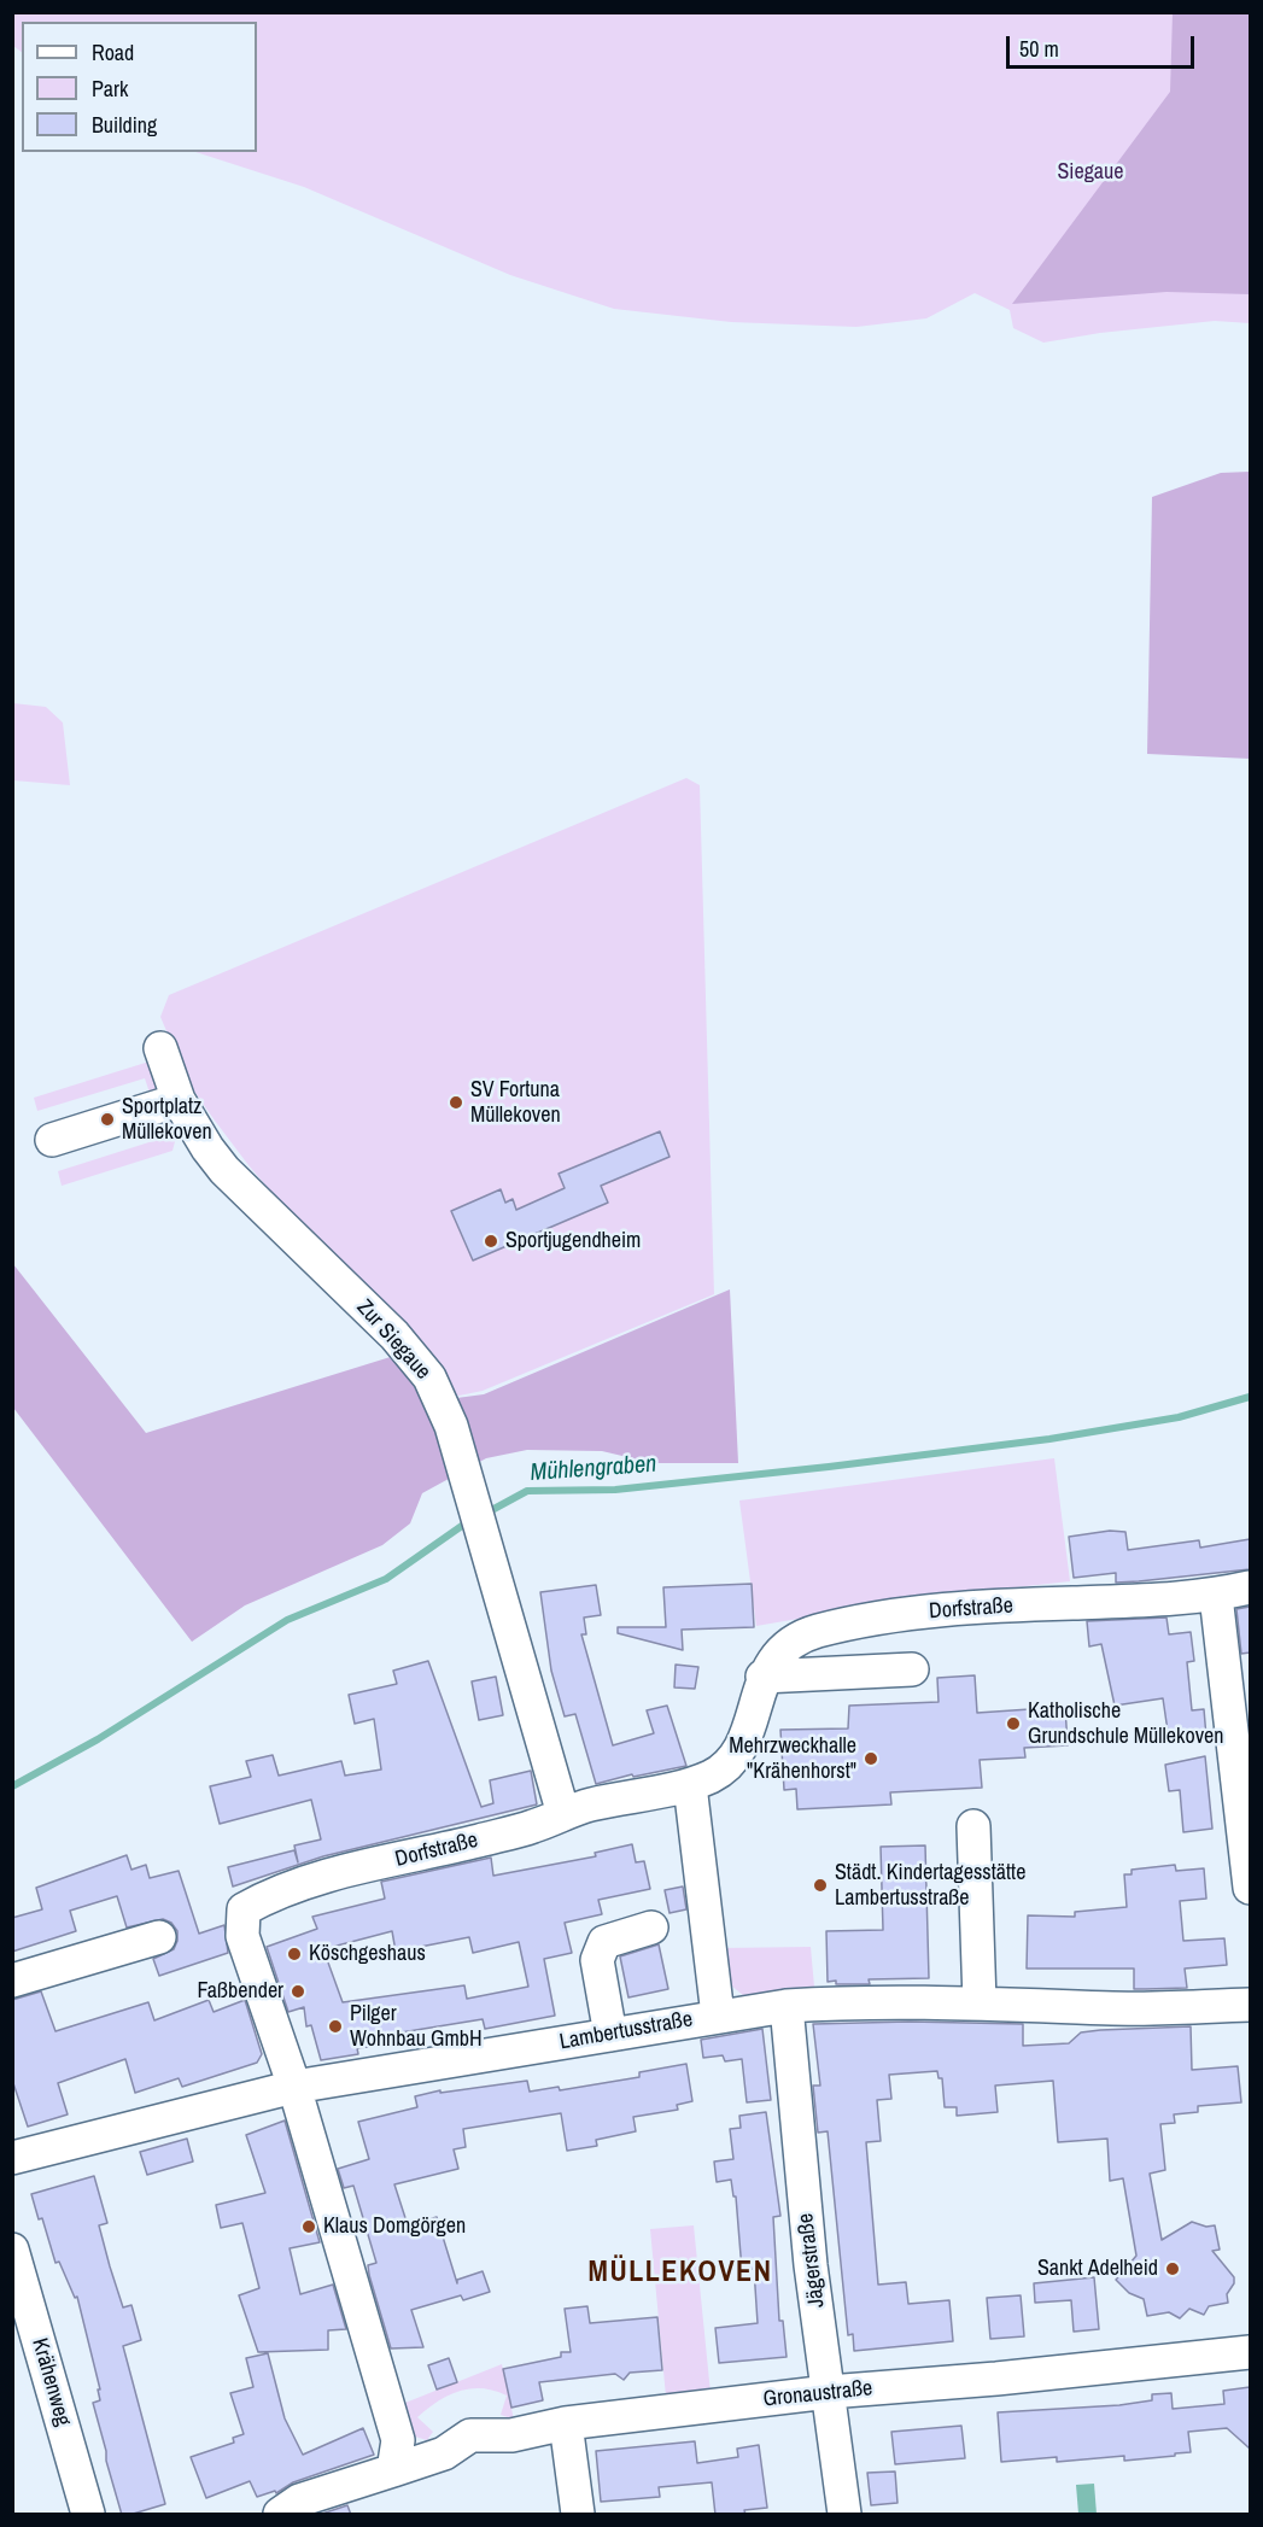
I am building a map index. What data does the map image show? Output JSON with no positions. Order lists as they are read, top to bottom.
{
  "streets": {
    "street": [
      "Zur Siegaue",
      "Dorfstraße",
      "Lambertusstraße",
      "Jägerstraße",
      "Krähenweg",
      "Gronaustraße"
    ]
  },
  "crossings": [
    ["Zur Siegaue", "Dorfstraße"],
    ["Dorfstraße", "Lambertusstraße"],
    ["Dorfstraße", "Gronaustraße"],
    ["Lambertusstraße", "Jägerstraße"],
    ["Jägerstraße", "Gronaustraße"]
  ],
  "districts": ["MÜLLEKOVEN"],
  "water": ["Mühlengraben"],
  "parks": ["Siegaue"],
  "places": [
    "SV Fortuna Müllekoven",
    "Sportplatz Müllekoven",
    "Sportjugendheim",
    "Katholische Grundschule Müllekoven",
    "Mehrzweckhalle \"Krähenhorst\"",
    "Städt. Kindertagesstätte Lambertusstraße",
    "Köschgeshaus",
    "Faßbender",
    "Pilger Wohnbau GmbH",
    "Klaus Domgörgen",
    "Sankt Adelheid"
  ],
  "legend": ["Road", "Park", "Building"],
  "scale_bar": "50 m"
}
